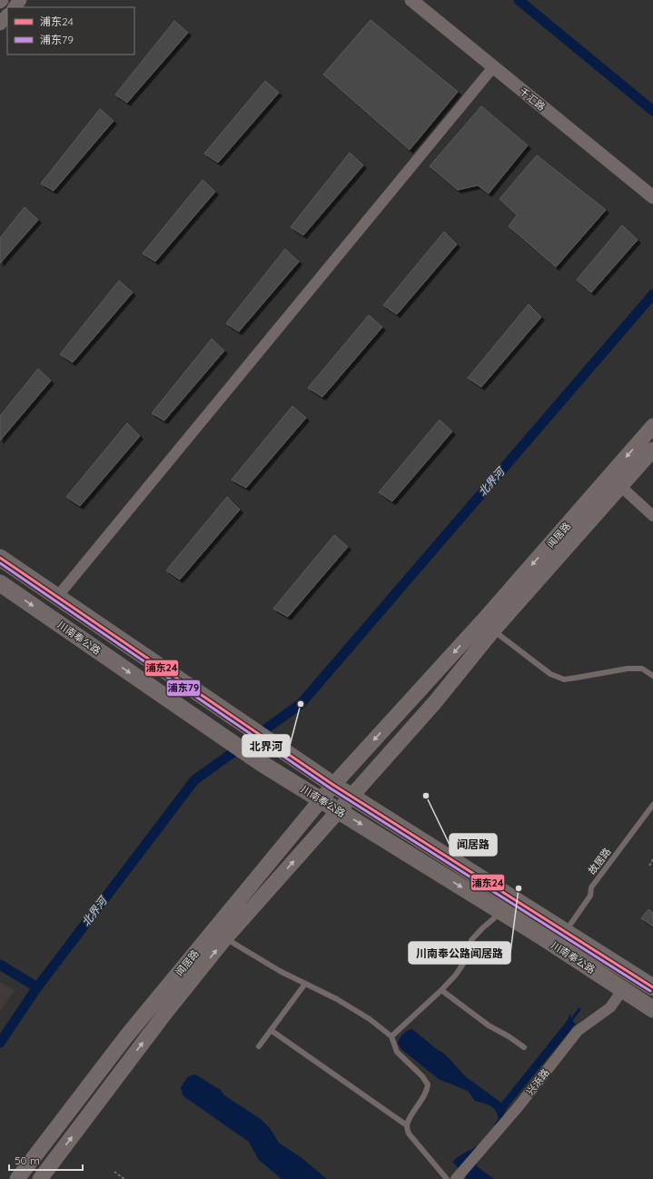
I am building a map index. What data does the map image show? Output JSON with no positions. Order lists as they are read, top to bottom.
{
  "streets": {
    "main road": ["闻居路", "川南奉公路"],
    "street": ["千汇路", "兴浜路"],
    "lane": ["故居路"]
  },
  "crossings": [
    ["闻居路", "川南奉公路"],
    ["川南奉公路", "故居路"],
    ["川南奉公路", "兴浜路"]
  ],
  "water": ["北界河"],
  "places": ["北界河", "闻居路", "川南奉公路闻居路"],
  "lines": ["transit line 浦东24", "transit line 浦东79"],
  "legend": ["浦东24", "浦东79"],
  "scale_bar": "50 m"
}
